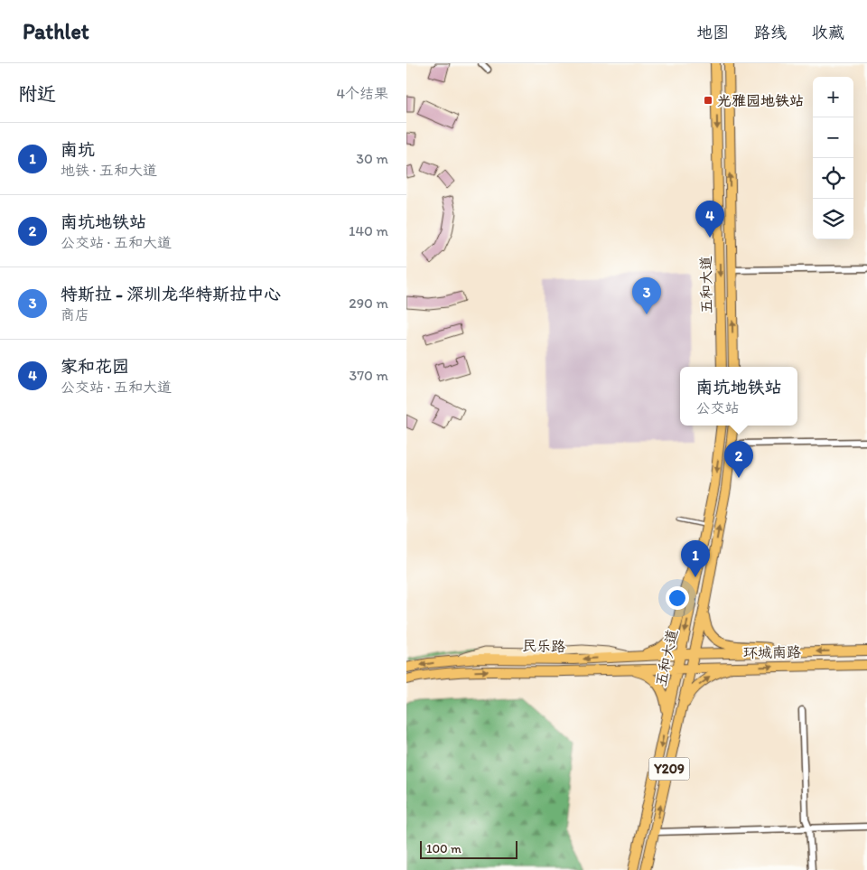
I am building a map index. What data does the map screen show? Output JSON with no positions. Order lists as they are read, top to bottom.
{
  "streets": {
    "main road": [
      "五和大道",
      "民乐路",
      "环城南路",
      "Y209"
    ]
  },
  "crossings": [
    ["五和大道", "民乐路"],
    ["五和大道", "环城南路"],
    ["民乐路", "环城南路"]
  ],
  "places": {
    "transit": ["光雅园地铁站"]
  },
  "scale_bar": "100 m",
  "page": {
    "header": "Pathlet",
    "nav": ["地图", "路线", "收藏"],
    "heading": ["附近", "4个结果"],
    "map_buttons": ["+", "−"],
    "list": [
      {
        "mark": "1",
        "name": "南坑",
        "note": "地铁 · 五和大道",
        "value": "30 m"
      },
      {
        "mark": "2",
        "name": "南坑地铁站",
        "note": "公交站 · 五和大道",
        "value": "140 m"
      },
      {
        "mark": "3",
        "name": "特斯拉 - 深圳龙华特斯拉中心",
        "note": "商店",
        "value": "290 m"
      },
      {
        "mark": "4",
        "name": "家和花园",
        "note": "公交站 · 五和大道",
        "value": "370 m"
      }
    ],
    "pins": [
      "4",
      "3",
      "2",
      "1"
    ],
    "popup": ["南坑地铁站", "公交站"],
    "scale": "100 m"
  }
}
